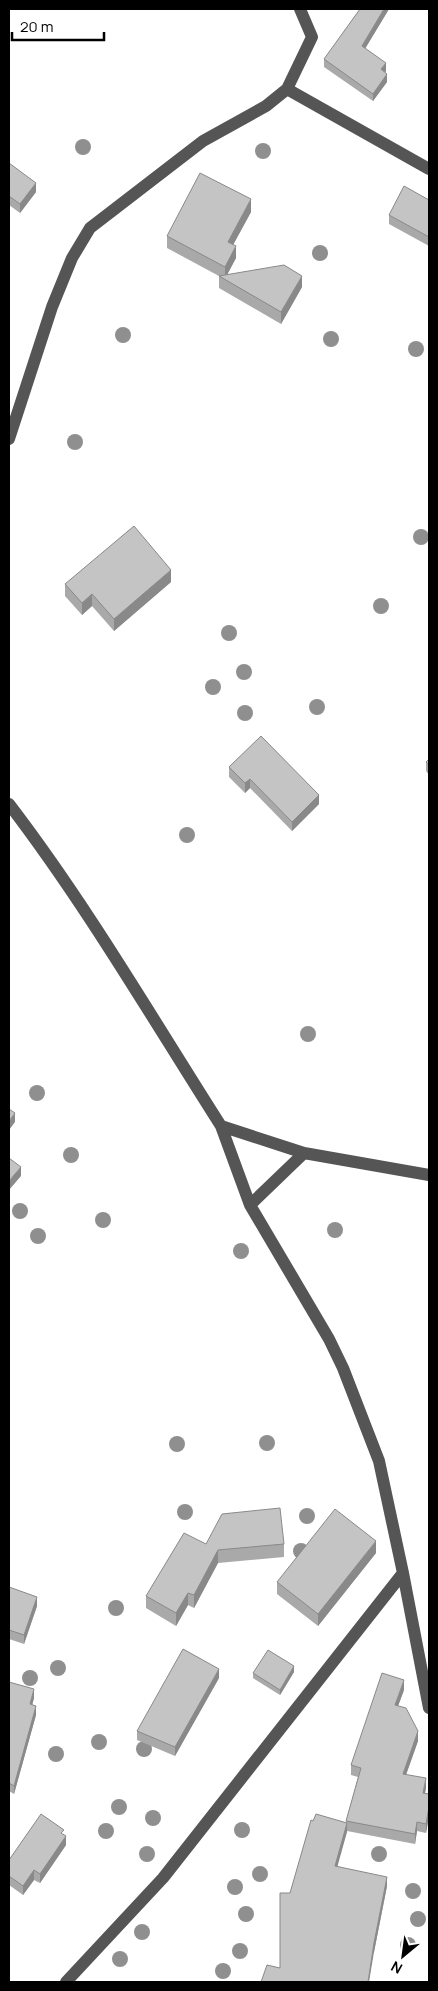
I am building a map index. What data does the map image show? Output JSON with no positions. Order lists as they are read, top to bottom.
{
  "scale_bar": "20 m",
  "north": "bottom left"
}
